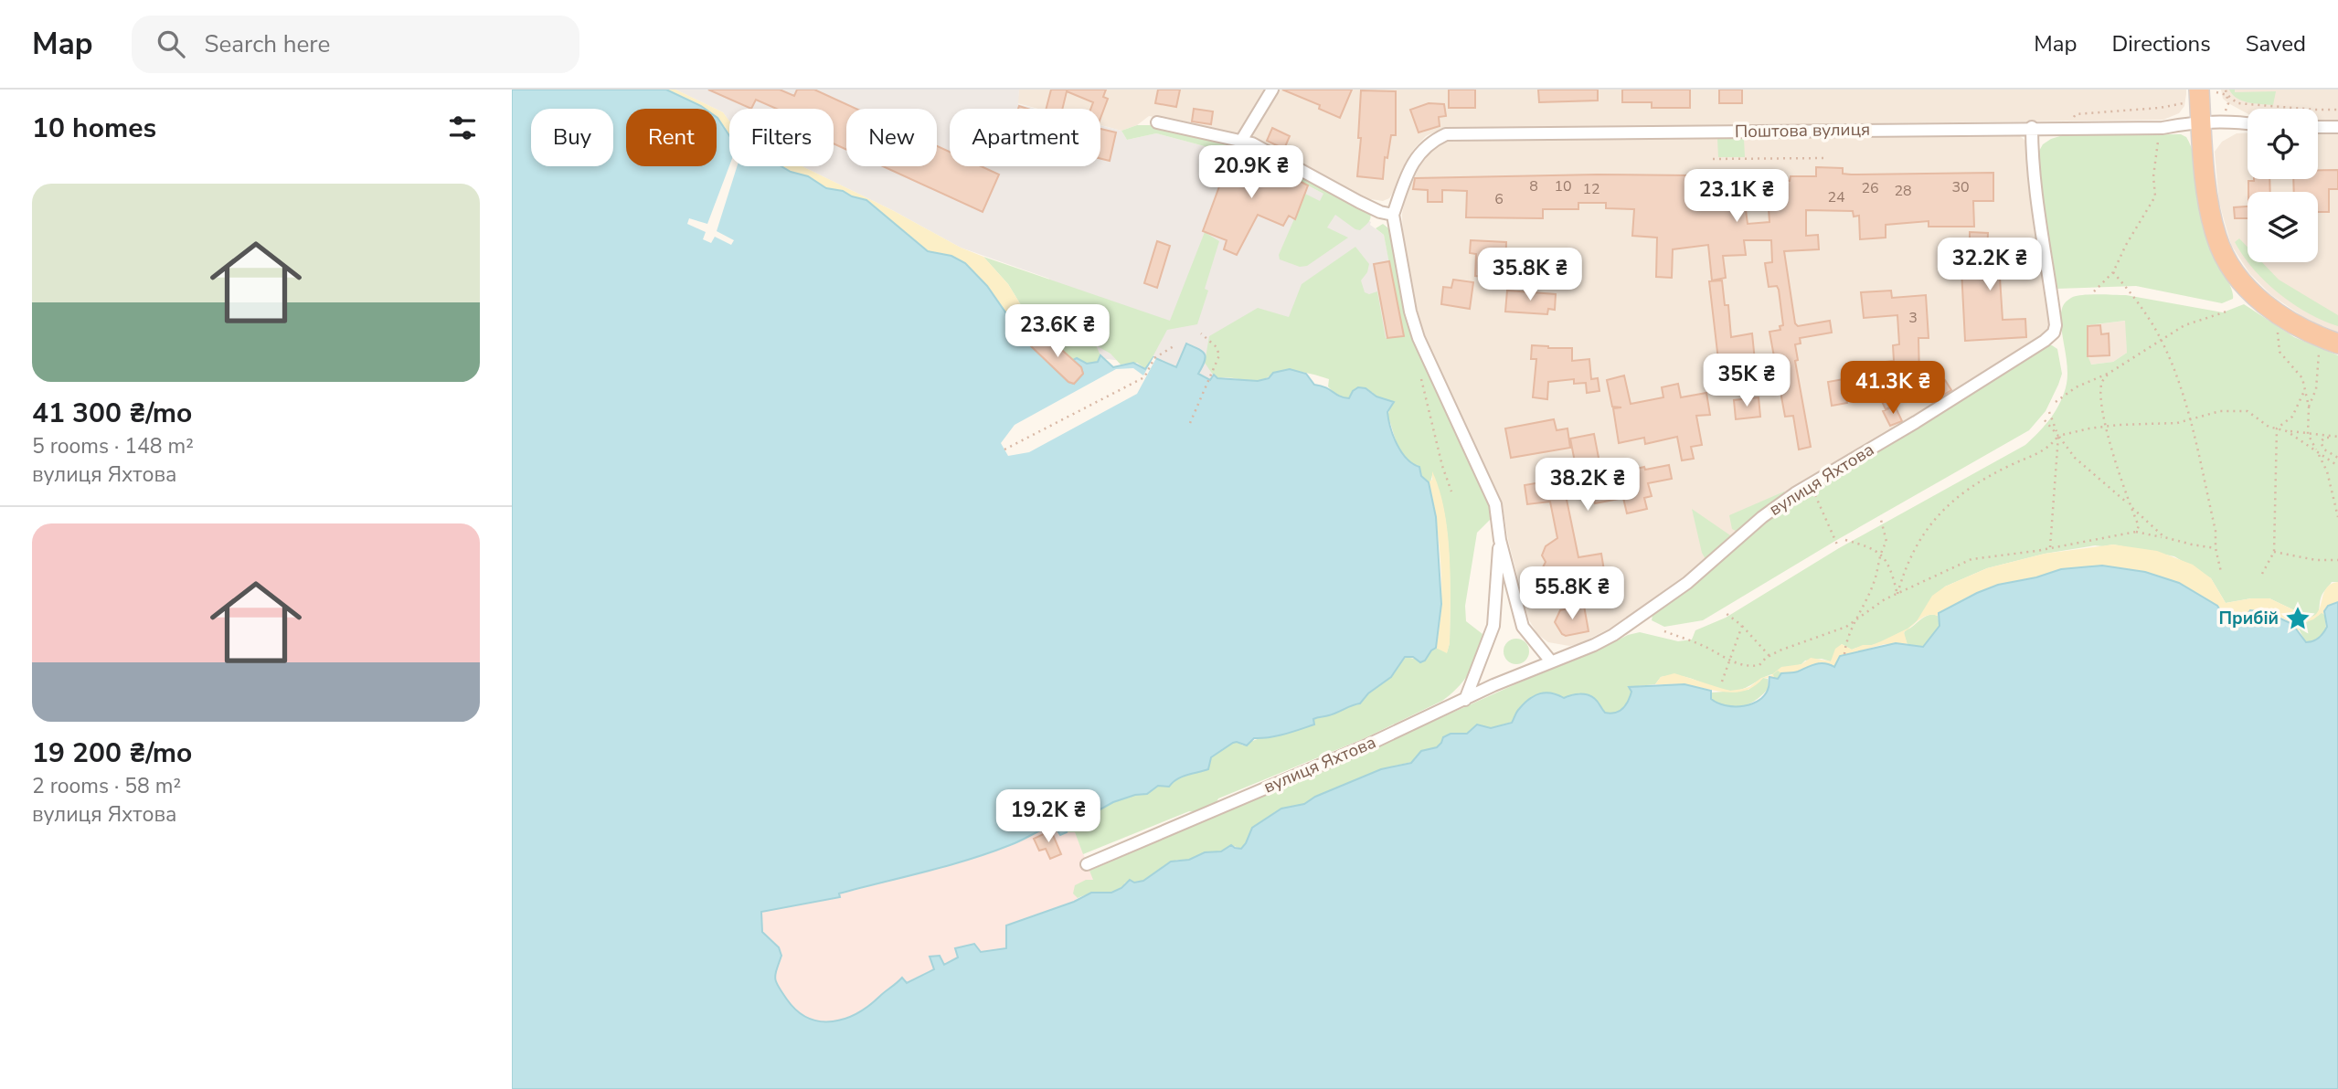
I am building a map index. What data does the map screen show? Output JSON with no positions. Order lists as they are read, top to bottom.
{
  "streets": {
    "street": ["Поштова вулиця", "вулиця Яхтова"]
  },
  "crossings": [
    ["Поштова вулиця", "вулиця Яхтова"]
  ],
  "places": {
    "place": ["Прибій"]
  },
  "house_numbers": [
    "8",
    "10",
    "30",
    "26",
    "12",
    "28",
    "24",
    "6",
    "3"
  ],
  "page": {
    "header": "Map",
    "search": "Search here",
    "nav": ["Map", "Directions", "Saved"],
    "heading": "10 homes",
    "chip": [
      "Buy",
      "Rent",
      "Filters",
      "New",
      "Apartment"
    ],
    "price": [
      "20.9K ₴",
      "23.1K ₴",
      "32.2K ₴",
      "35.8K ₴",
      "23.6K ₴",
      "35K ₴",
      "41.3K ₴",
      "38.2K ₴",
      "55.8K ₴",
      "19.2K ₴"
    ],
    "list": [
      {
        "name": "41 300 ₴/mo",
        "note": "5 rooms · 148 m² · вулиця Яхтова"
      },
      {
        "name": "19 200 ₴/mo",
        "note": "2 rooms · 58 m² · вулиця Яхтова"
      }
    ]
  }
}
